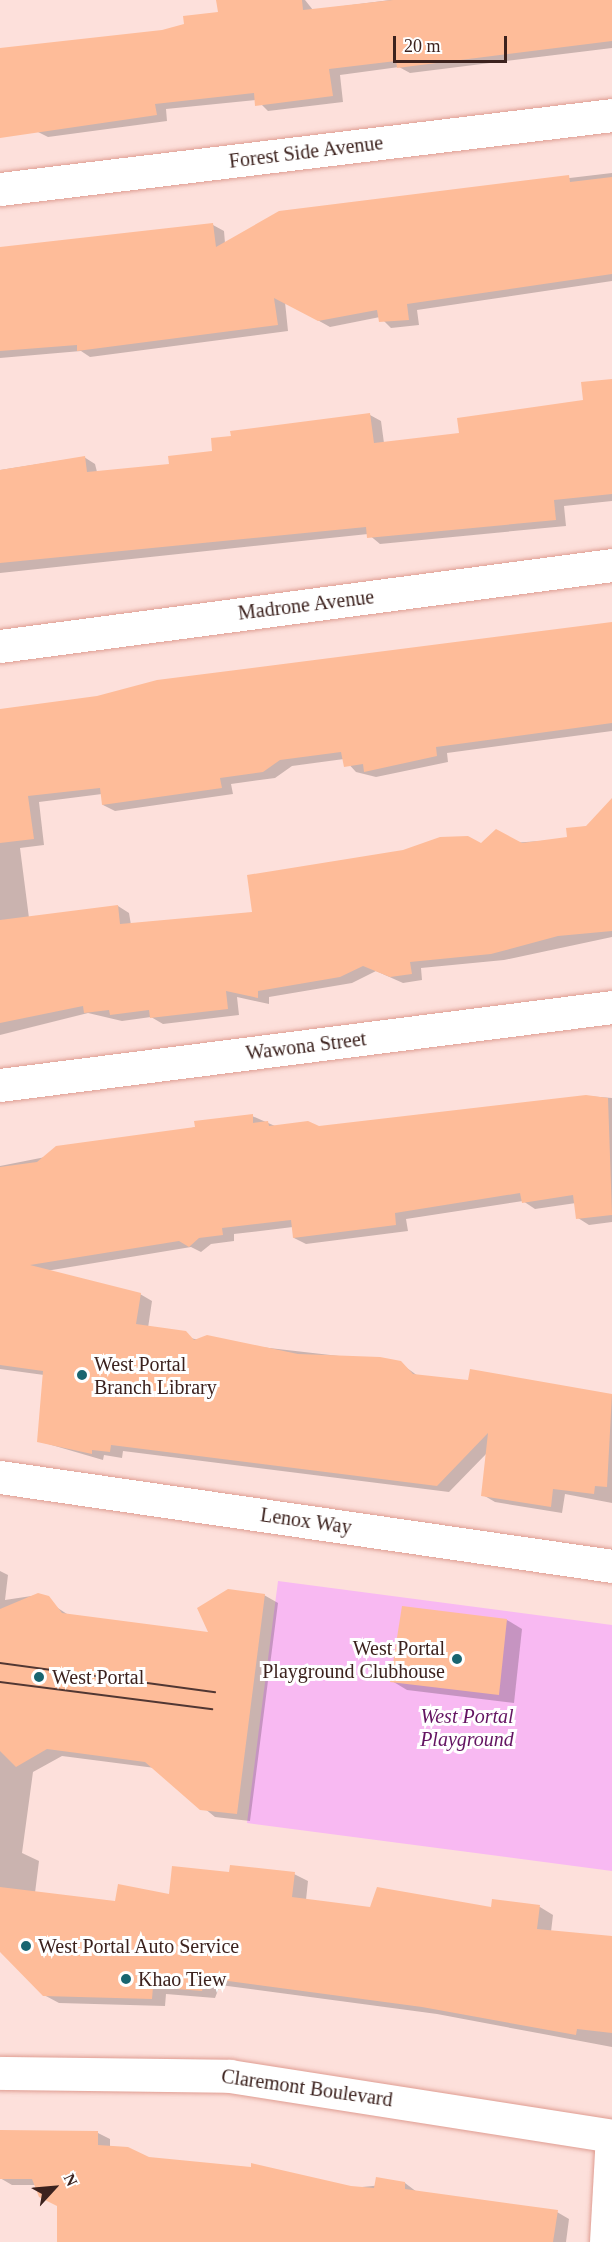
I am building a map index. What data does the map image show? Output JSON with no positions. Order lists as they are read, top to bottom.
{
  "streets": {
    "street": [
      "Forest Side Avenue",
      "Madrone Avenue",
      "Wawona Street",
      "Lenox Way",
      "Claremont Boulevard"
    ]
  },
  "parks": ["West Portal Playground"],
  "places": [
    "West Portal Branch Library",
    "West Portal Playground Clubhouse",
    "West Portal",
    "West Portal Auto Service",
    "Khao Tiew"
  ],
  "scale_bar": "20 m",
  "north": "top right"
}
